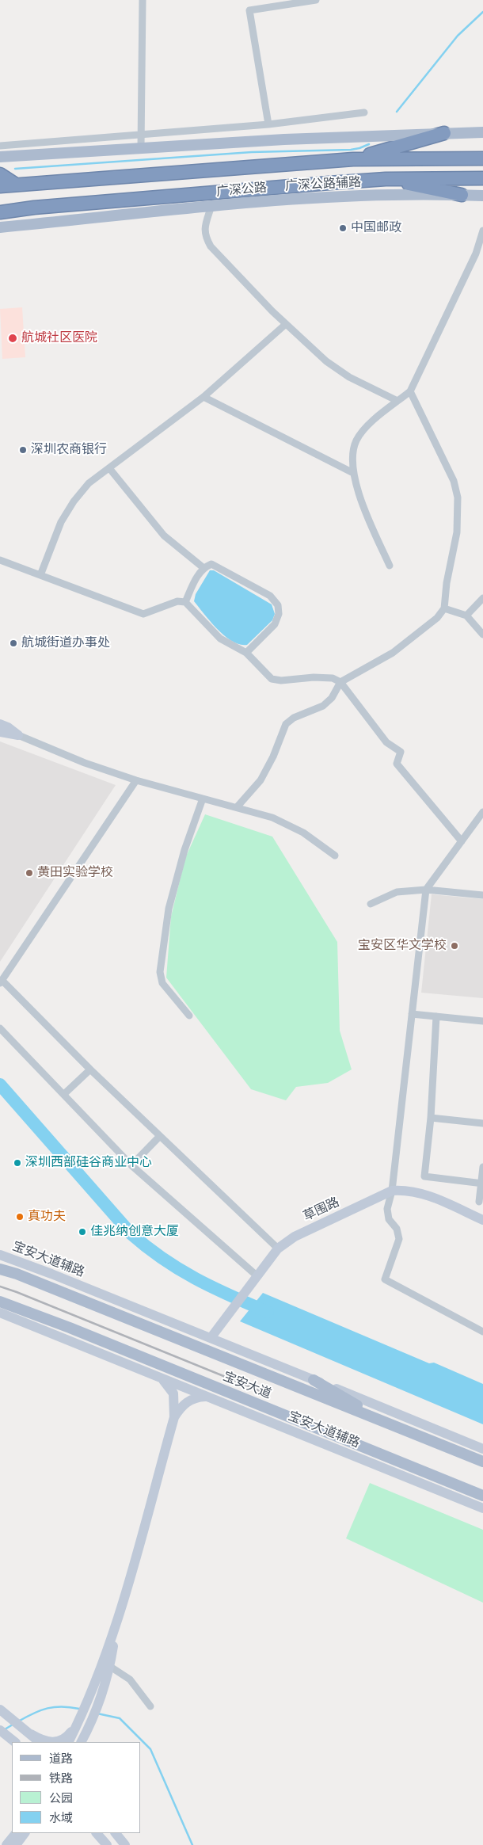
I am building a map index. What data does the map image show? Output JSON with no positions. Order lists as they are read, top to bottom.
{
  "streets": {
    "highway": ["广深公路"],
    "main road": ["广深公路辅路", "宝安大道"],
    "street": ["草围路", "宝安大道辅路"]
  },
  "crossings": [
    ["草围路", "宝安大道辅路"]
  ],
  "places": [
    "中国邮政",
    "航城社区医院",
    "深圳农商银行",
    "航城街道办事处",
    "黄田实验学校",
    "宝安区华文学校",
    "深圳西部硅谷商业中心",
    "真功夫",
    "佳兆纳创意大厦"
  ],
  "legend": [
    "道路",
    "铁路",
    "公园",
    "水域"
  ]
}
